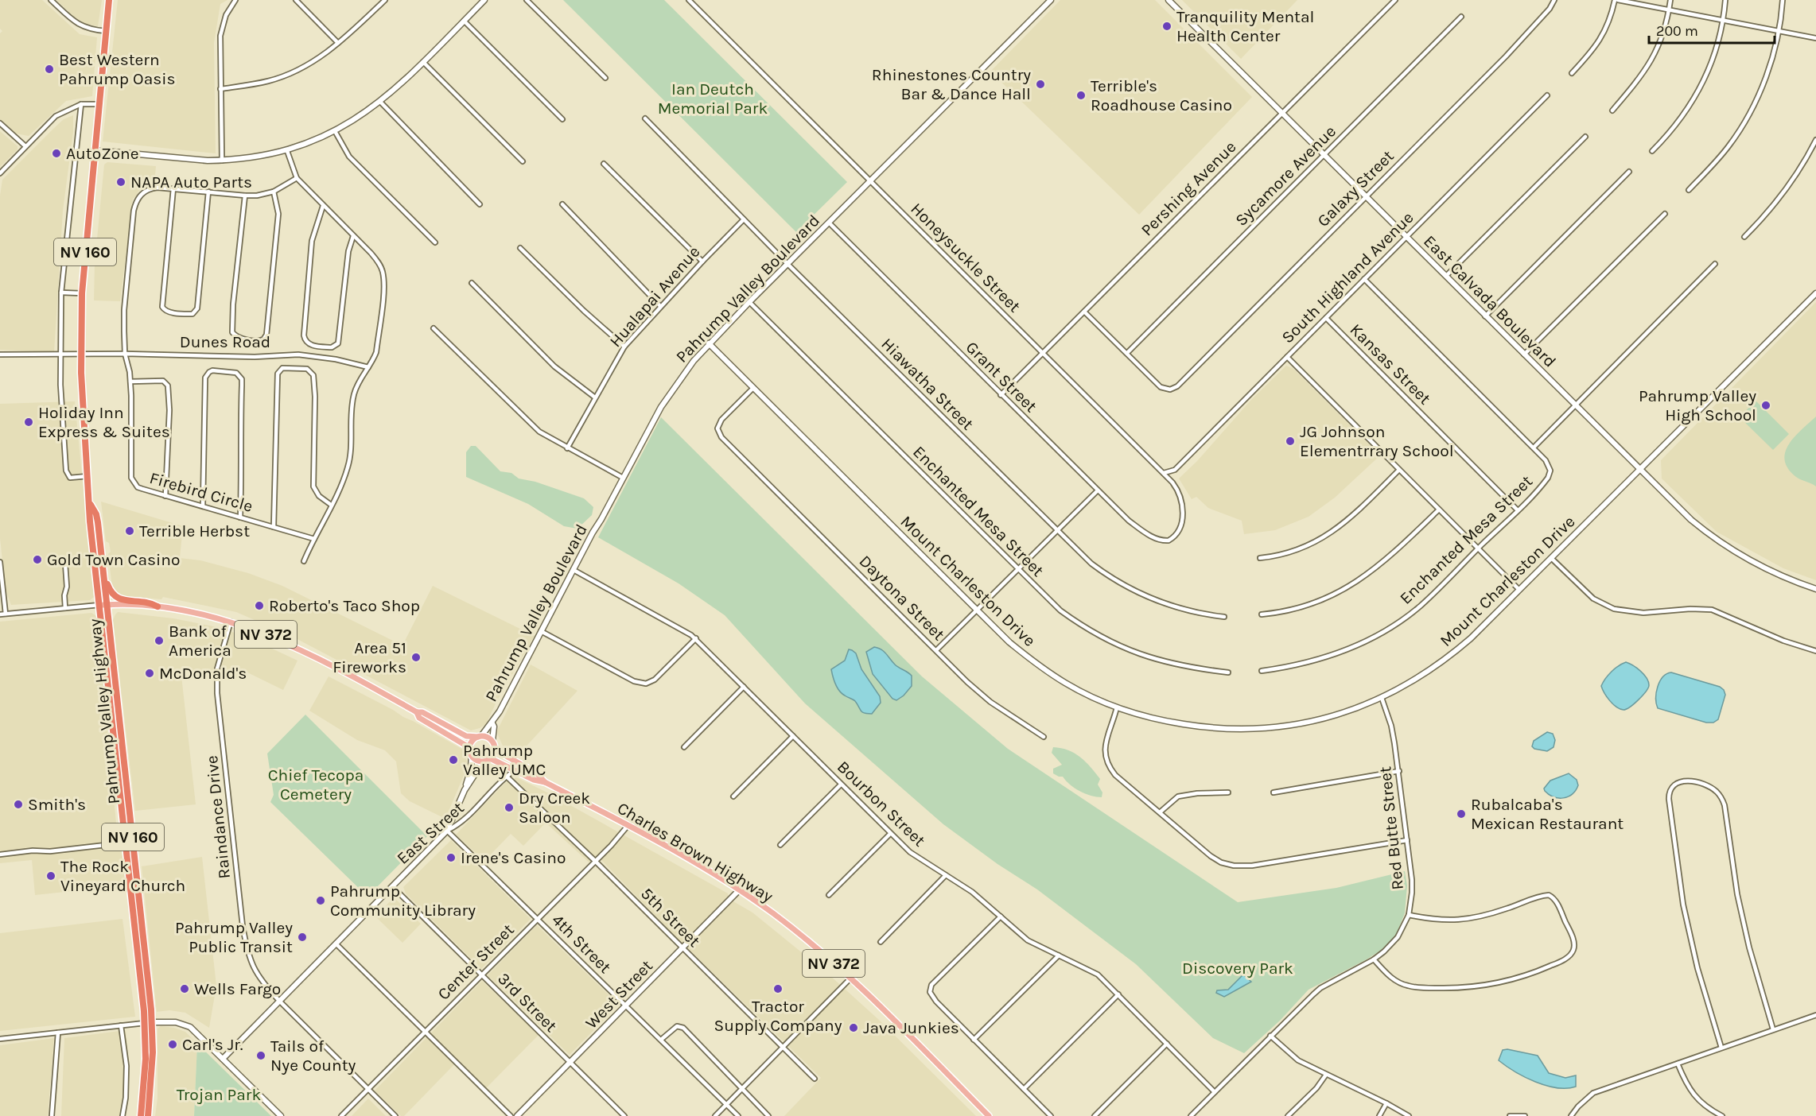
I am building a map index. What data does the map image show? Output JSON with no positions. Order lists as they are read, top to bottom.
{
  "streets": {
    "highway": ["NV 160", "Pahrump Valley Highway"],
    "main road": ["NV 372", "Charles Brown Highway"],
    "street": [
      "Sycamore Avenue",
      "Pershing Avenue",
      "Galaxy Street",
      "Honeysuckle Street",
      "South Highland Avenue",
      "Pahrump Valley Boulevard",
      "Hualapai Avenue",
      "East Calvada Boulevard",
      "Dunes Road",
      "Kansas Street",
      "Grant Street",
      "Hiawatha Street",
      "Firebird Circle",
      "Enchanted Mesa Street",
      "Mount Charleston Drive",
      "Daytona Street",
      "Bourbon Street",
      "Raindance Drive",
      "Red Butte Street",
      "East Street",
      "5th Street",
      "4th Street",
      "Center Street",
      "West Street",
      "3rd Street"
    ]
  },
  "crossings": [
    ["Sycamore Avenue", "Galaxy Street"],
    ["Sycamore Avenue", "East Calvada Boulevard"],
    ["Pershing Avenue", "Honeysuckle Street"],
    ["Pershing Avenue", "East Calvada Boulevard"],
    ["Pershing Avenue", "Grant Street"],
    ["Galaxy Street", "East Calvada Boulevard"],
    ["Honeysuckle Street", "South Highland Avenue"],
    ["Honeysuckle Street", "Pahrump Valley Boulevard"],
    ["Honeysuckle Street", "Grant Street"],
    ["South Highland Avenue", "East Calvada Boulevard"],
    ["South Highland Avenue", "Kansas Street"],
    ["Pahrump Valley Boulevard", "Grant Street"],
    ["Pahrump Valley Boulevard", "Hiawatha Street"],
    ["Pahrump Valley Boulevard", "Enchanted Mesa Street"],
    ["Pahrump Valley Boulevard", "Mount Charleston Drive"],
    ["Pahrump Valley Boulevard", "NV 372"],
    ["Pahrump Valley Boulevard", "Bourbon Street"],
    ["Pahrump Valley Boulevard", "Charles Brown Highway"],
    ["Hualapai Avenue", "Hiawatha Street"],
    ["East Calvada Boulevard", "Mount Charleston Drive"],
    ["Dunes Road", "Firebird Circle"],
    ["Dunes Road", "Pahrump Valley Highway"],
    ["Kansas Street", "Enchanted Mesa Street"],
    ["Mount Charleston Drive", "Daytona Street"],
    ["Mount Charleston Drive", "Red Butte Street"],
    ["NV 372", "Pahrump Valley Highway"],
    ["NV 372", "Raindance Drive"],
    ["NV 372", "Charles Brown Highway"],
    ["Bourbon Street", "Red Butte Street"],
    ["Raindance Drive", "East Street"],
    ["Raindance Drive", "Center Street"],
    ["East Street", "Charles Brown Highway"],
    ["East Street", "5th Street"],
    ["East Street", "4th Street"],
    ["East Street", "3rd Street"],
    ["Charles Brown Highway", "Center Street"],
    ["Charles Brown Highway", "West Street"],
    ["5th Street", "Center Street"],
    ["5th Street", "West Street"],
    ["4th Street", "Center Street"],
    ["4th Street", "West Street"],
    ["Center Street", "3rd Street"],
    ["West Street", "3rd Street"]
  ],
  "parks": [
    "Ian Deutch Memorial Park",
    "Chief Tecopa Cemetery",
    "Discovery Park",
    "Trojan Park"
  ],
  "places": [
    "Tranquility Mental Health Center",
    "Best Western Pahrump Oasis",
    "Rhinestones Country Bar & Dance Hall",
    "Terrible's Roadhouse Casino",
    "AutoZone",
    "NAPA Auto Parts",
    "Pahrump Valley High School",
    "Holiday Inn Express & Suites",
    "JG Johnson Elementrrary School",
    "Terrible Herbst",
    "Gold Town Casino",
    "Roberto's Taco Shop",
    "Bank of America",
    "Area 51 Fireworks",
    "McDonald's",
    "Pahrump Valley UMC",
    "Smith's",
    "Dry Creek Saloon",
    "Rubalcaba's Mexican Restaurant",
    "Irene's Casino",
    "The Rock Vineyard Church",
    "Pahrump Community Library",
    "Pahrump Valley Public Transit",
    "Wells Fargo",
    "Tractor Supply Company",
    "Java Junkies",
    "Carl's Jr.",
    "Tails of Nye County"
  ],
  "scale_bar": "200 m"
}
